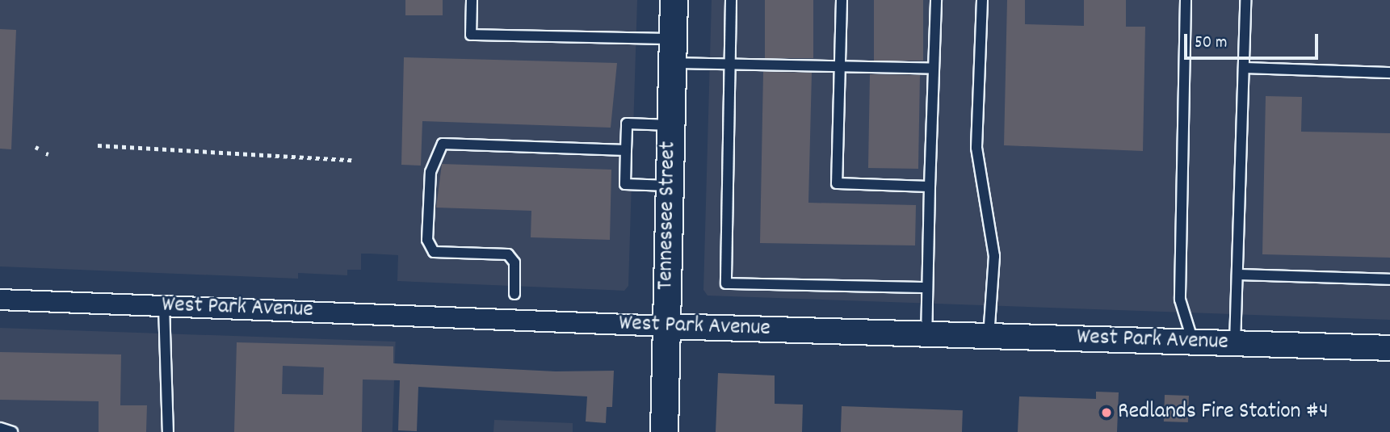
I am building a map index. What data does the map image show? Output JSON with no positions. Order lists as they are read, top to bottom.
{
  "streets": {
    "main road": ["Tennessee Street"],
    "street": ["West Park Avenue"]
  },
  "crossings": [
    ["Tennessee Street", "West Park Avenue"]
  ],
  "places": ["Redlands Fire Station #4"],
  "scale_bar": "50 m"
}
